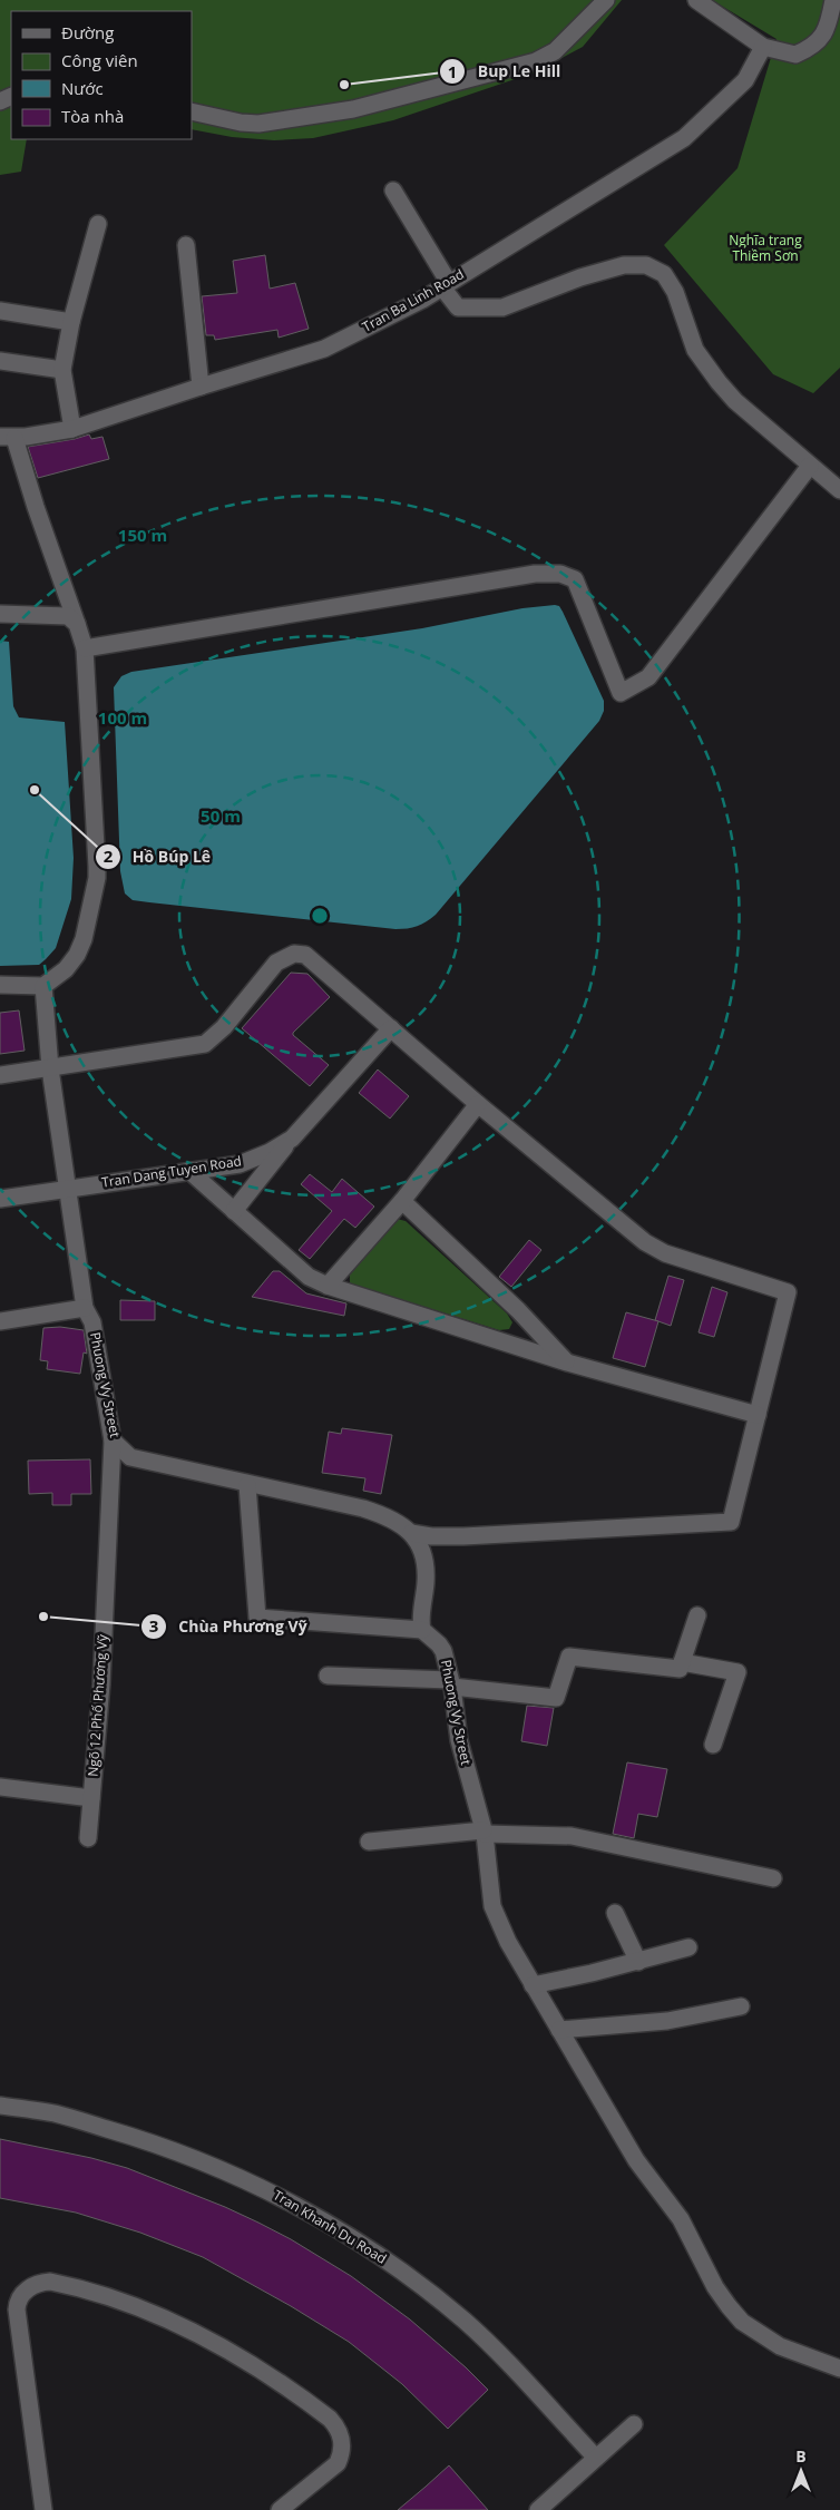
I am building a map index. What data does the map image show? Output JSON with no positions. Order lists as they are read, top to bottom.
{
  "streets": {
    "street": [
      "Tran Ba Linh Road",
      "Tran Dang Tuyen Road",
      "Phuong Vy Street",
      "Ngõ 12 Phố Phương Vỹ",
      "Tran Khanh Du Road"
    ]
  },
  "crossings": [
    ["Tran Dang Tuyen Road", "Phuong Vy Street"],
    ["Phuong Vy Street", "Ngõ 12 Phố Phương Vỹ"]
  ],
  "parks": ["Nghĩa trang Thiềm Sơn"],
  "places": ["Bup Le Hill", "Hồ Búp Lê", "Chùa Phương Vỹ"],
  "legend": [
    "Đường",
    "Công viên",
    "Nước",
    "Tòa nhà"
  ],
  "north": "top",
  "rings": ["150 m", "100 m", "50 m"]
}
